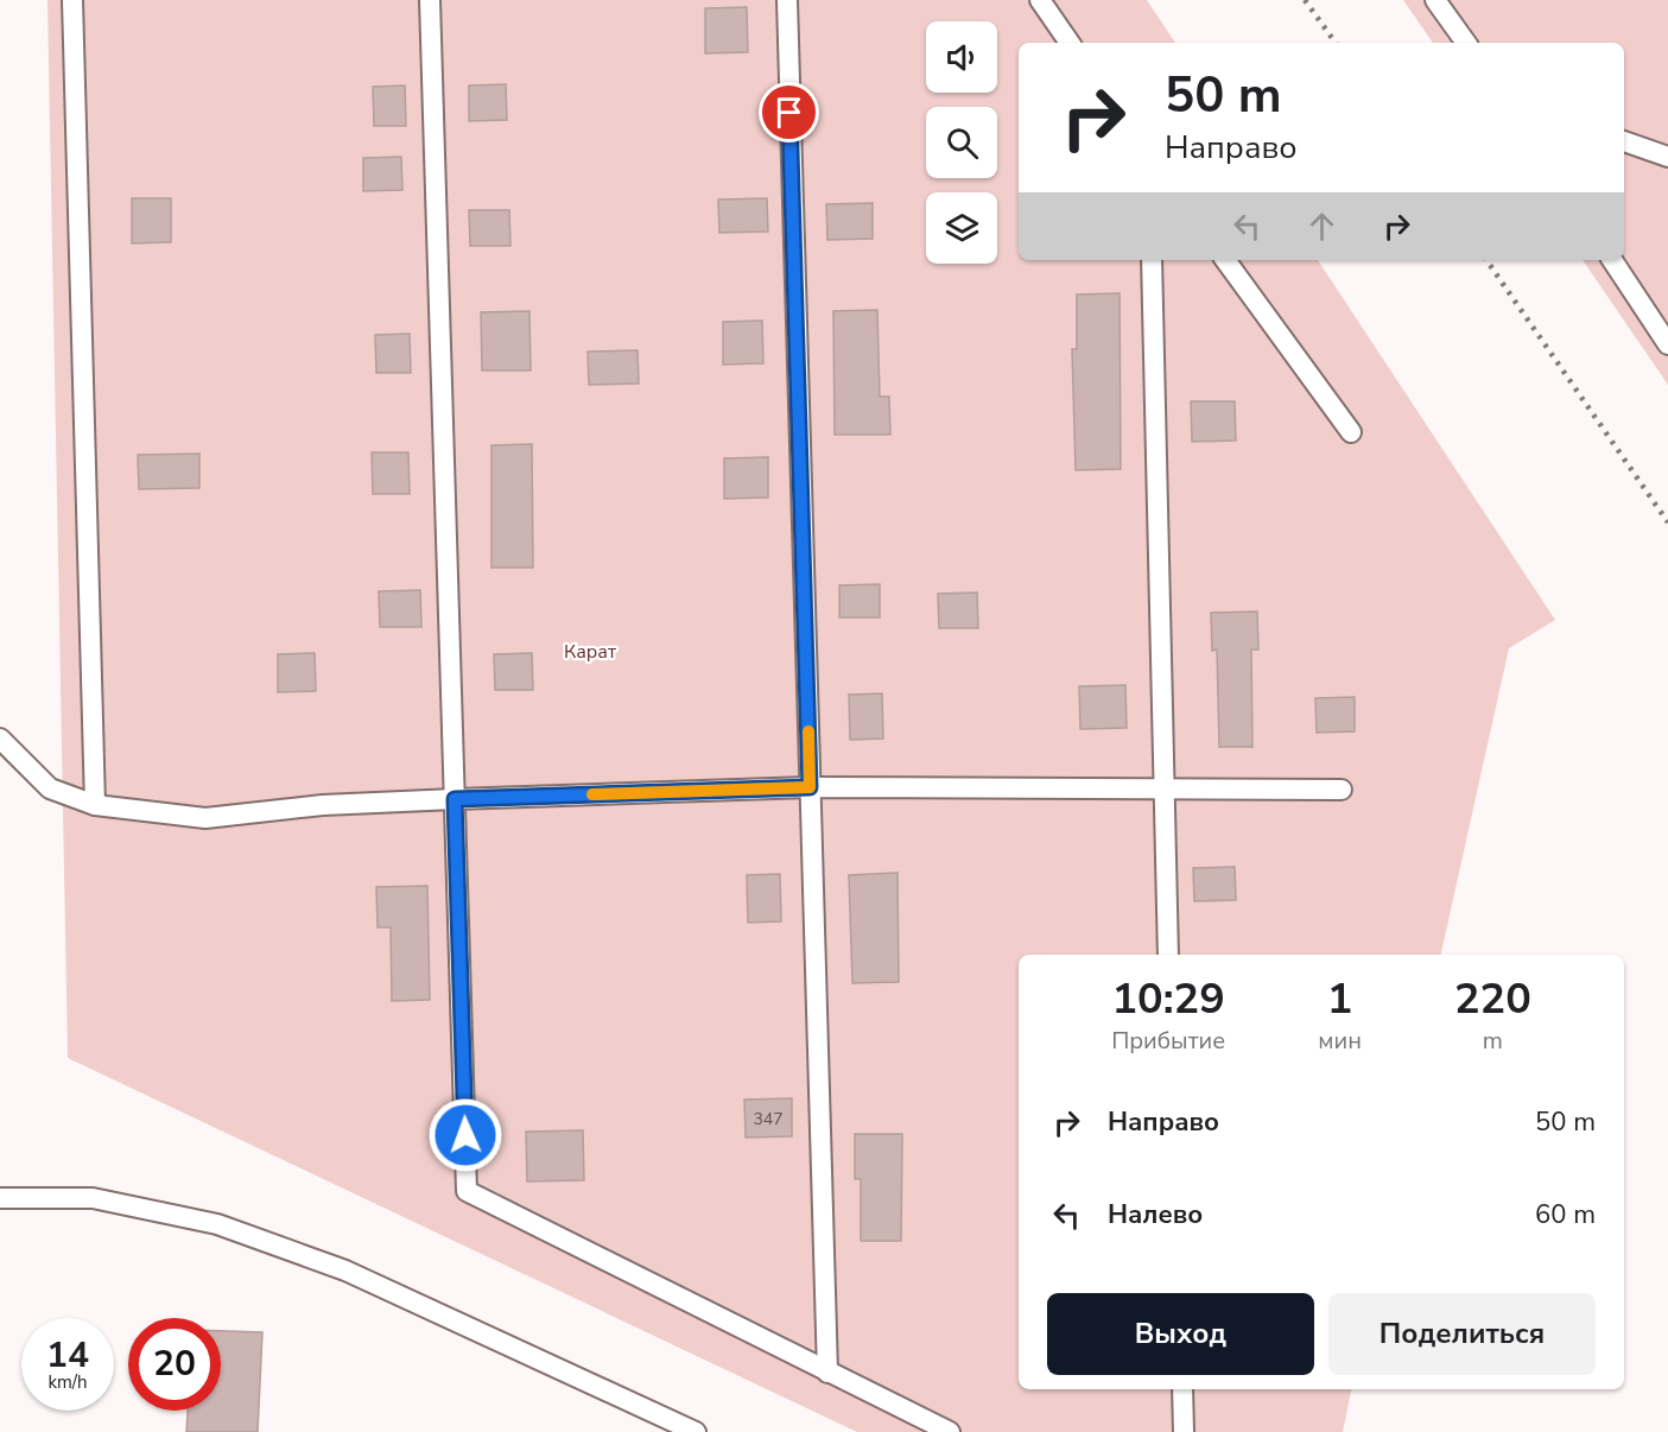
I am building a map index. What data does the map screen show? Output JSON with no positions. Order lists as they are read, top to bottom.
{
  "parks": ["Карат"],
  "house_numbers": ["347"],
  "page": {
    "turn": ["50 m", "Направо"],
    "eta": [
      "10:29",
      "Прибытие",
      "1",
      "мин",
      "220",
      "m"
    ],
    "list": [
      {
        "name": "Направо",
        "value": "50 m"
      },
      {
        "name": "Налево",
        "value": "60 m"
      }
    ],
    "buttons": ["Выход", "Поделиться"],
    "speed": "14 km/h",
    "limit": "20"
  }
}
